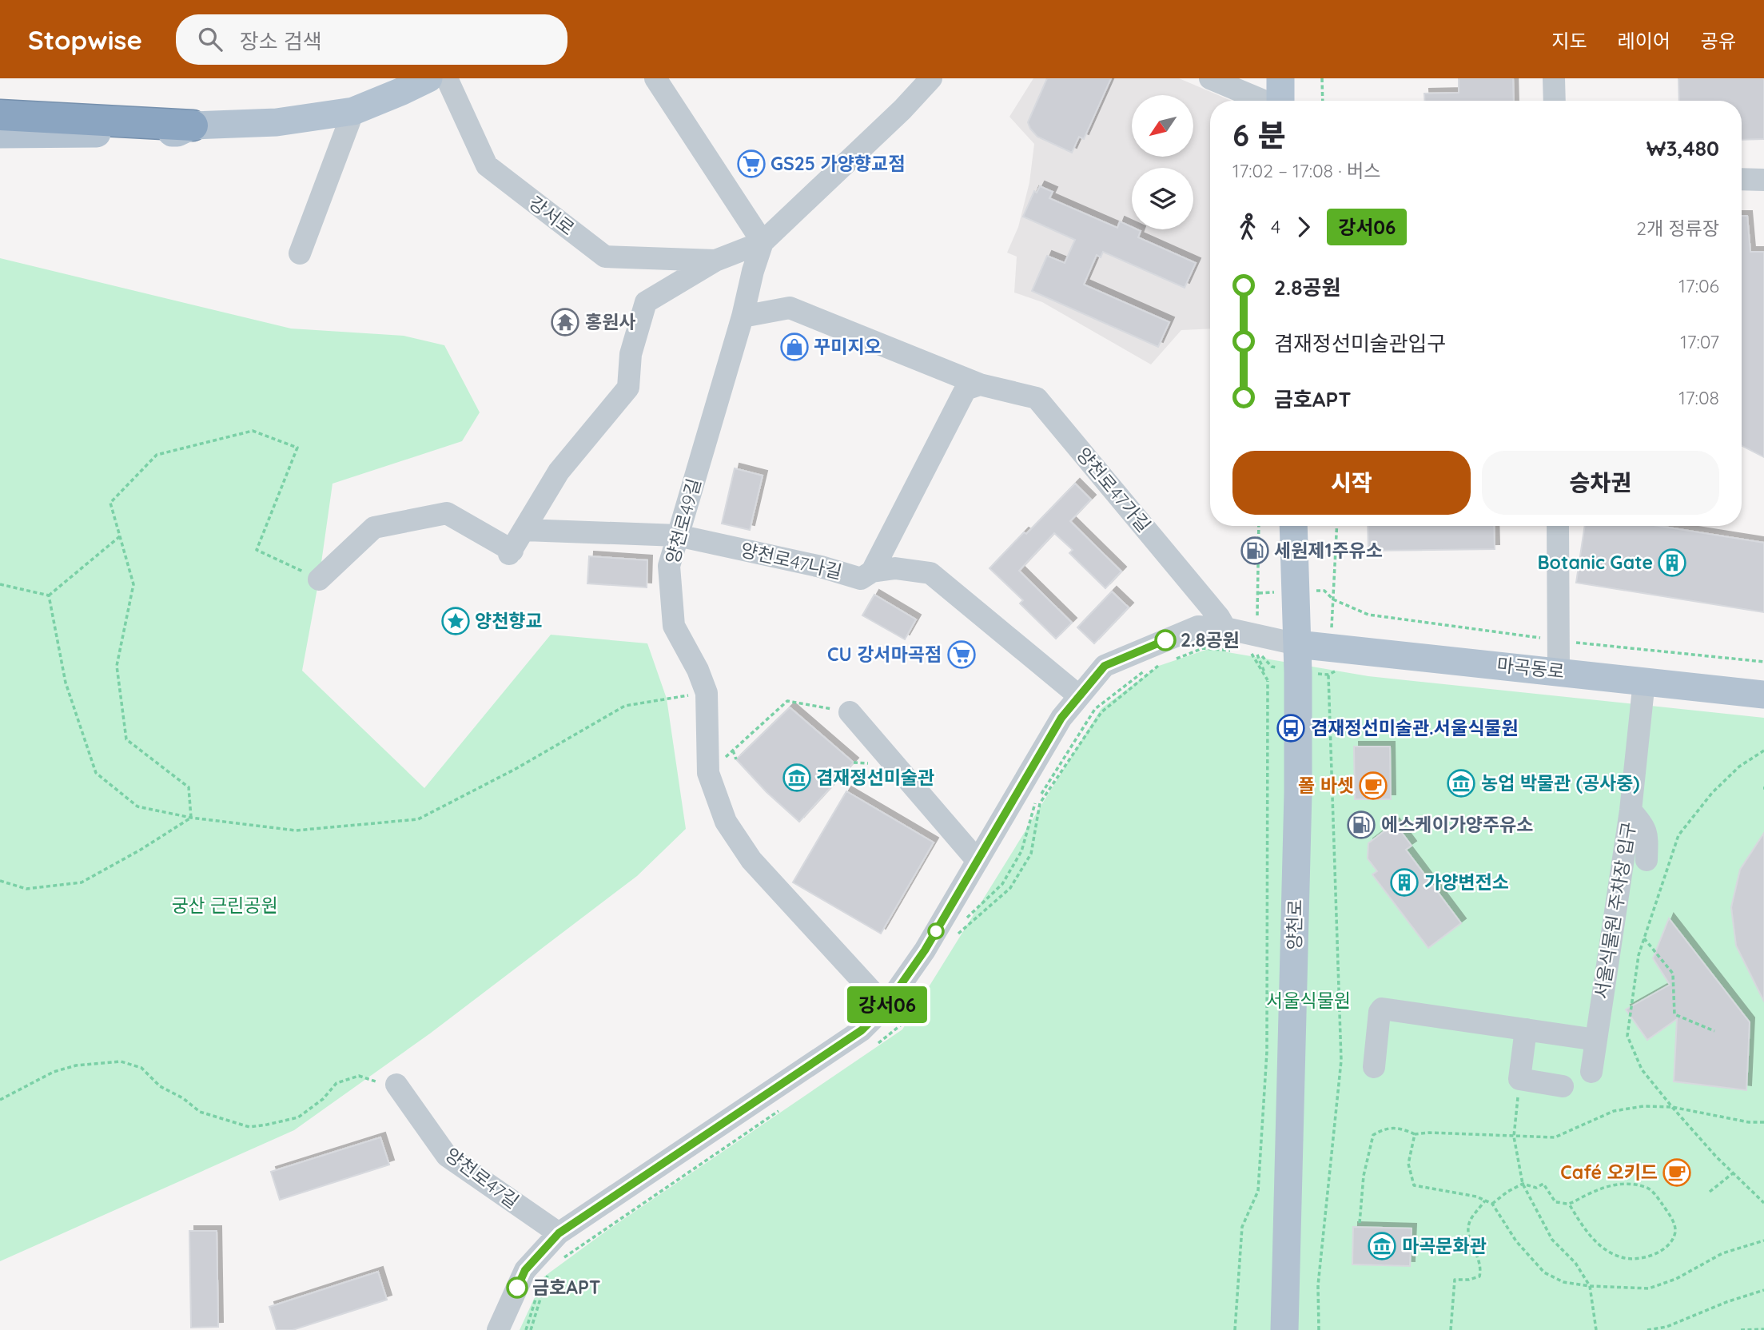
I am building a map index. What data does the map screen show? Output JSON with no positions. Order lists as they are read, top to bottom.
{
  "streets": {
    "main road": ["마곡동로", "양천로"],
    "street": [
      "강서로",
      "양천로47가길",
      "양천로49길",
      "양천로47나길",
      "서울식물원 주차장 입구",
      "양천로47길"
    ]
  },
  "crossings": [
    ["양천로47가길", "양천로49길"],
    ["양천로49길", "양천로47나길"],
    ["마곡동로", "서울식물원 주차장 입구"],
    ["마곡동로", "양천로"]
  ],
  "parks": ["궁산 근린공원", "서울식물원"],
  "places": {
    "supermarket": ["GS25 가양향교점", "CU 강서마곡점"],
    "temple": ["홍원사"],
    "shop": ["꾸미지오"],
    "fuel station": ["세원제1주유소", "에스케이가양주유소"],
    "building": ["Botanic Gate", "가양변전소"],
    "place": ["양천향교"],
    "other": ["2.8공원", "금호APT"],
    "bus stop": ["겸재정선미술관.서울식물원"],
    "museum": ["겸재정선미술관", "농업 박물관 (공사중)", "마곡문화관"],
    "cafe": ["폴 바셋", "Café 오키드"]
  },
  "lines": ["bus line 강서06"],
  "north": "bottom left",
  "page": {
    "header": "Stopwise",
    "search": "장소 검색",
    "nav": ["지도", "레이어", "공유"],
    "on_map": "강서06",
    "heading": ["6 분", "17:02 – 17:08 · 버스", "₩3,480"],
    "legs": ["4", "강서06", "2개 정류장"],
    "list": [
      {
        "name": "2.8공원",
        "value": "17:06"
      },
      {
        "name": "겸재정선미술관입구",
        "value": "17:07"
      },
      {
        "name": "금호APT",
        "value": "17:08"
      }
    ],
    "buttons": ["시작", "승차권"]
  }
}
